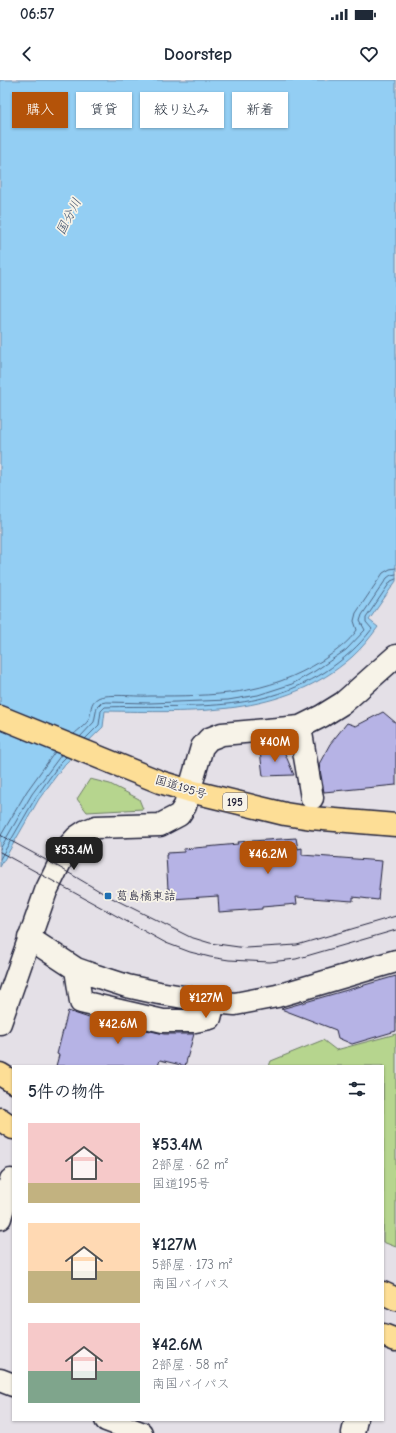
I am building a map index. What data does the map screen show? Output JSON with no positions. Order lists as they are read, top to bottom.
{
  "streets": {
    "highway": ["国道195号", "195"]
  },
  "water": ["国分川"],
  "places": {
    "transit": ["葛島橋東詰"]
  },
  "page": {
    "status": "06:57",
    "header": "Doorstep",
    "chip": [
      "購入",
      "賃貸",
      "絞り込み",
      "新着"
    ],
    "price": [
      "¥40M",
      "¥53.4M",
      "¥46.2M",
      "¥127M",
      "¥42.6M"
    ],
    "heading": "5件の物件",
    "list": [
      {
        "name": "¥53.4M",
        "note": "2部屋 · 62 m² · 国道195号"
      },
      {
        "name": "¥127M",
        "note": "5部屋 · 173 m² · 南国バイパス"
      },
      {
        "name": "¥42.6M",
        "note": "2部屋 · 58 m² · 南国バイパス"
      }
    ]
  }
}
